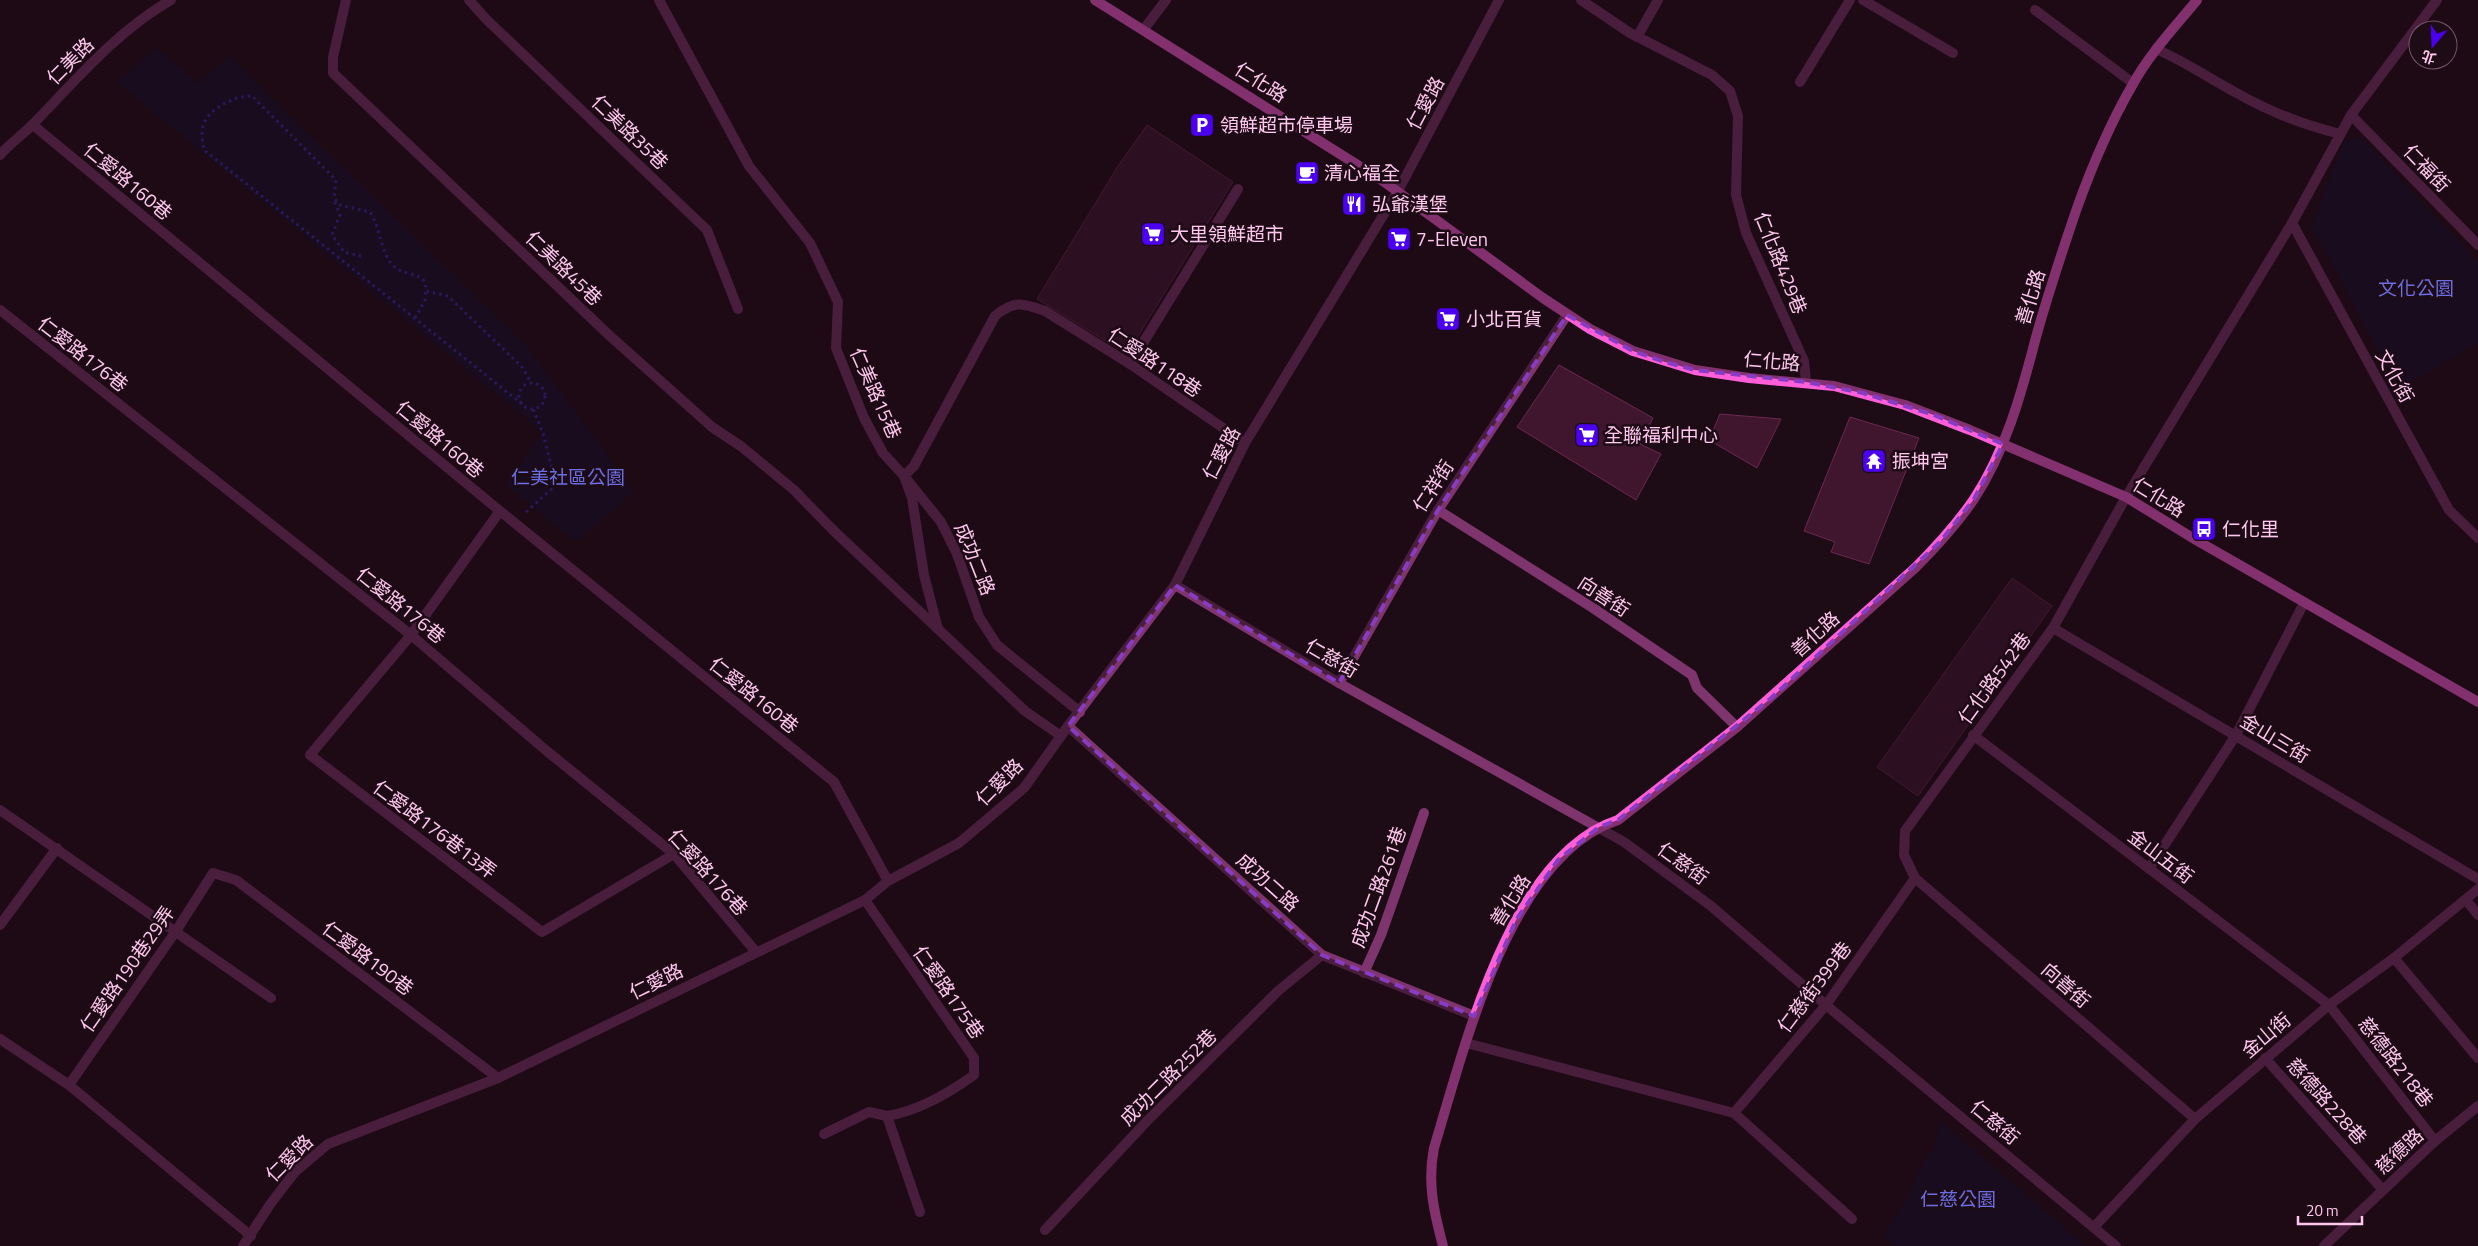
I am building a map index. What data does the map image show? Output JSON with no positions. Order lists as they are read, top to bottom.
{
  "streets": {
    "main road": ["仁化路", "善化路"],
    "street": [
      "仁美路",
      "仁愛路",
      "仁美路35巷",
      "仁福街",
      "仁愛路160巷",
      "仁化路429巷",
      "仁美路45巷",
      "仁愛路176巷",
      "仁愛路118巷",
      "文化街",
      "仁美路15巷",
      "仁祥街",
      "成功二路",
      "向善街",
      "仁慈街",
      "仁化路542巷",
      "金山三街",
      "仁愛路176巷13弄",
      "金山五街",
      "成功二路261巷",
      "仁愛路190巷",
      "仁愛路190巷29弄",
      "仁慈街399巷",
      "仁愛路175巷",
      "金山街",
      "慈德路218巷",
      "成功二路252巷",
      "慈德路228巷",
      "慈德路"
    ]
  },
  "crossings": [
    ["仁美路", "仁愛路160巷"],
    ["仁化路", "仁愛路"],
    ["仁化路", "仁化路429巷"],
    ["仁化路", "善化路"],
    ["仁化路", "仁祥街"],
    ["仁化路", "仁化路542巷"],
    ["仁愛路", "仁愛路160巷"],
    ["仁愛路", "仁愛路176巷"],
    ["仁愛路", "仁愛路118巷"],
    ["仁愛路", "成功二路"],
    ["仁愛路", "仁慈街"],
    ["仁愛路", "仁愛路190巷"],
    ["仁愛路", "仁愛路175巷"],
    ["仁美路45巷", "仁美路15巷"],
    ["善化路", "成功二路"],
    ["善化路", "向善街"],
    ["善化路", "仁慈街"],
    ["仁愛路176巷", "仁愛路176巷13弄"],
    ["仁愛路118巷", "仁美路15巷"],
    ["仁愛路118巷", "成功二路"],
    ["仁美路15巷", "成功二路"],
    ["仁祥街", "向善街"],
    ["仁祥街", "仁慈街"],
    ["成功二路", "成功二路261巷"],
    ["成功二路", "成功二路252巷"],
    ["向善街", "仁化路542巷"],
    ["向善街", "仁慈街399巷"],
    ["向善街", "金山街"],
    ["仁慈街", "仁慈街399巷"],
    ["仁慈街", "金山街"],
    ["仁化路542巷", "金山三街"],
    ["仁化路542巷", "金山五街"],
    ["仁化路542巷", "仁慈街399巷"],
    ["金山五街", "金山街"],
    ["金山五街", "慈德路218巷"],
    ["仁愛路190巷", "仁愛路190巷29弄"],
    ["金山街", "慈德路218巷"],
    ["金山街", "慈德路228巷"],
    ["慈德路218巷", "慈德路"],
    ["慈德路228巷", "慈德路"]
  ],
  "parks": ["文化公園", "仁美社區公園", "仁慈公園"],
  "places": {
    "parking": ["領鮮超市停車場"],
    "cafe": ["清心福全"],
    "restaurant": ["弘爺漢堡"],
    "supermarket": [
      "大里領鮮超市",
      "7-Eleven",
      "小北百貨",
      "全聯福利中心"
    ],
    "temple": ["振坤宮"],
    "bus stop": ["仁化里"]
  },
  "scale_bar": "20 m",
  "north": "bottom"
}
